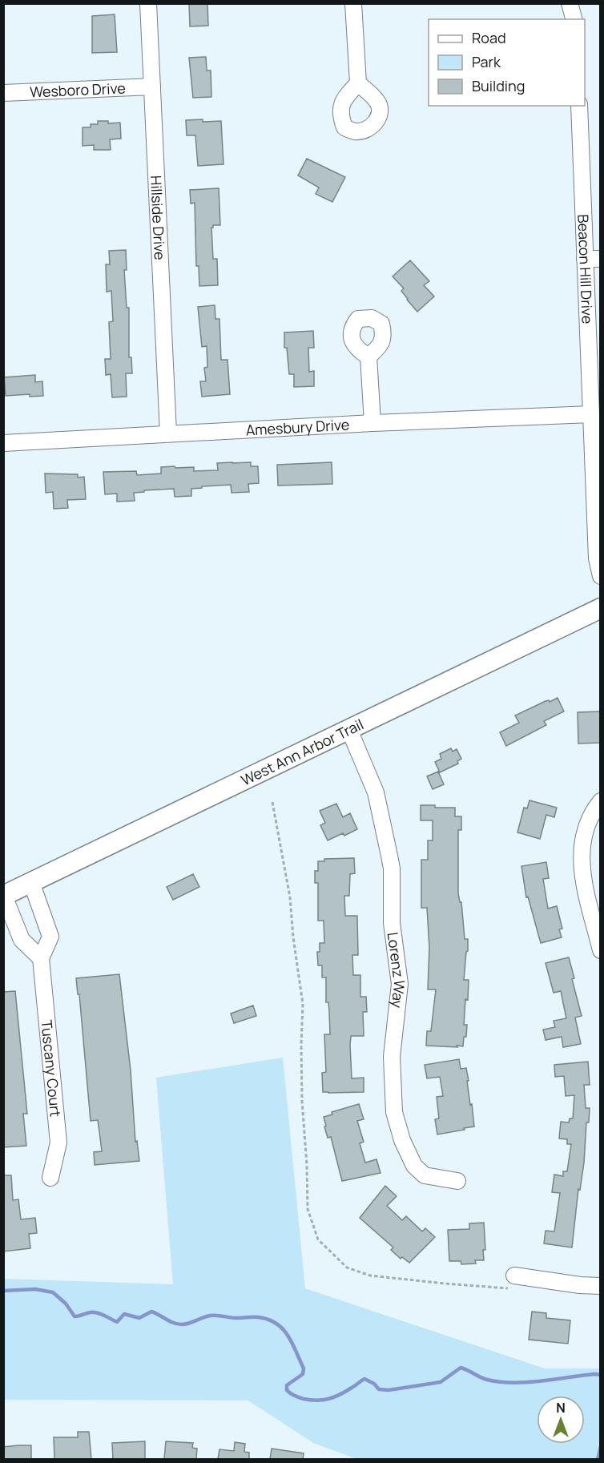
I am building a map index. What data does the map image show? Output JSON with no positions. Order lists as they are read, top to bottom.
{
  "streets": {
    "street": [
      "Wesboro Drive",
      "Hillside Drive",
      "Beacon Hill Drive",
      "Amesbury Drive",
      "West Ann Arbor Trail",
      "Lorenz Way",
      "Tuscany Court"
    ]
  },
  "crossings": [
    ["Wesboro Drive", "Hillside Drive"],
    ["Hillside Drive", "Amesbury Drive"],
    ["Beacon Hill Drive", "Amesbury Drive"],
    ["West Ann Arbor Trail", "Lorenz Way"],
    ["West Ann Arbor Trail", "Tuscany Court"]
  ],
  "legend": ["Road", "Park", "Building"],
  "north": "top"
}
